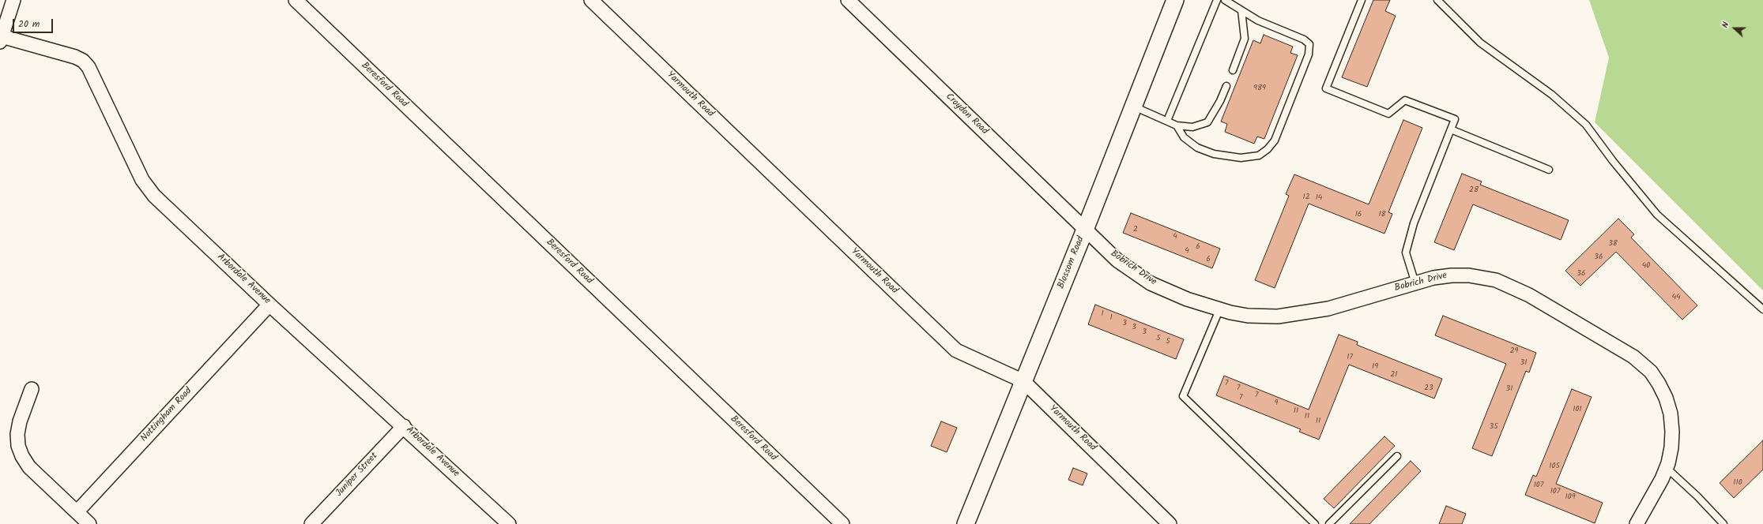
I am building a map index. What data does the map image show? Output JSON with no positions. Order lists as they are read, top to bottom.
{
  "streets": {
    "street": [
      "Beresford Road",
      "Yarmouth Road",
      "Croydon Road",
      "Blossom Road",
      "Bobrich Drive",
      "Arbordale Avenue",
      "Nottingham Road",
      "Juniper Street"
    ]
  },
  "crossings": [
    ["Yarmouth Road", "Blossom Road"],
    ["Croydon Road", "Blossom Road"],
    ["Croydon Road", "Bobrich Drive"],
    ["Blossom Road", "Bobrich Drive"],
    ["Arbordale Avenue", "Nottingham Road"],
    ["Arbordale Avenue", "Juniper Street"]
  ],
  "house_numbers": [
    "989",
    "28",
    "12",
    "14",
    "16",
    "18",
    "2",
    "4",
    "38",
    "6",
    "4",
    "36",
    "6",
    "40",
    "36",
    "44",
    "1",
    "1",
    "3",
    "3",
    "3",
    "5",
    "5",
    "29",
    "17",
    "31",
    "19",
    "21",
    "7",
    "7",
    "23",
    "31",
    "7",
    "7",
    "9",
    "101",
    "11",
    "11",
    "11",
    "35",
    "105",
    "110",
    "107",
    "107",
    "109"
  ],
  "scale_bar": "20 m",
  "north": "left"
}
